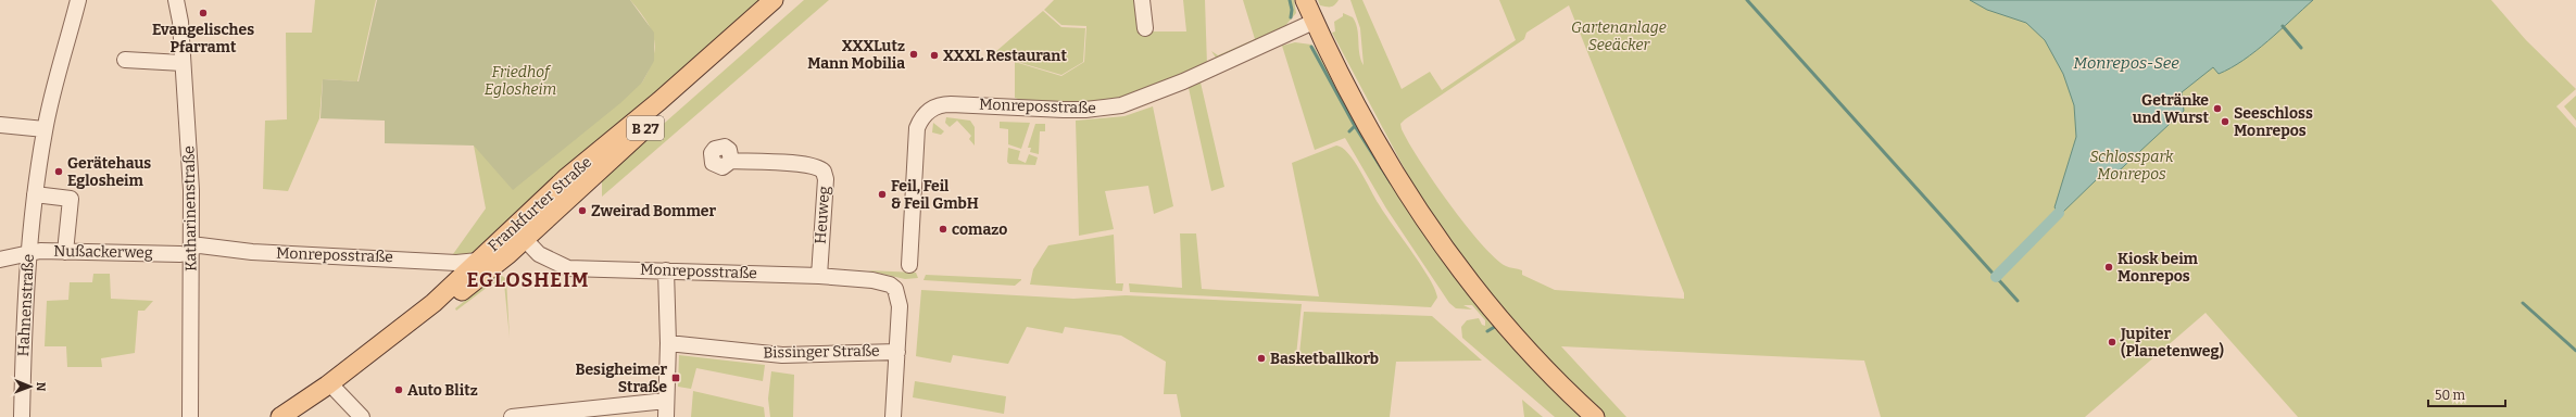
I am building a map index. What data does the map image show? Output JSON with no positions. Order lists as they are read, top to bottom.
{
  "streets": {
    "main road": ["B 27", "Frankfurter Straße"],
    "street": [
      "Monreposstraße",
      "Katharinenstraße",
      "Heuweg",
      "Nußackerweg",
      "Hahnenstraße",
      "Bissinger Straße"
    ]
  },
  "crossings": [
    ["Monreposstraße", "Frankfurter Straße"],
    ["Monreposstraße", "Katharinenstraße"],
    ["Monreposstraße", "Heuweg"],
    ["Monreposstraße", "Nußackerweg"],
    ["Monreposstraße", "Bissinger Straße"],
    ["Katharinenstraße", "Nußackerweg"],
    ["Nußackerweg", "Hahnenstraße"]
  ],
  "districts": ["EGLOSHEIM"],
  "water": ["Monrepos-See"],
  "parks": ["Gartenanlage Seeäcker", "Friedhof Eglosheim", "Schlosspark Monrepos"],
  "places": {
    "other": [
      "Evangelisches Pfarramt",
      "XXXLutz Mann Mobilia",
      "XXXL Restaurant",
      "Getränke und Wurst",
      "Seeschloss Monrepos",
      "Gerätehaus Eglosheim",
      "Feil, Feil & Feil GmbH",
      "Zweirad Bommer",
      "comazo",
      "Kiosk beim Monrepos",
      "Jupiter (Planetenweg)",
      "Basketballkorb",
      "Auto Blitz"
    ],
    "transit": ["Besigheimer Straße"]
  },
  "scale_bar": "50 m",
  "north": "right"
}
